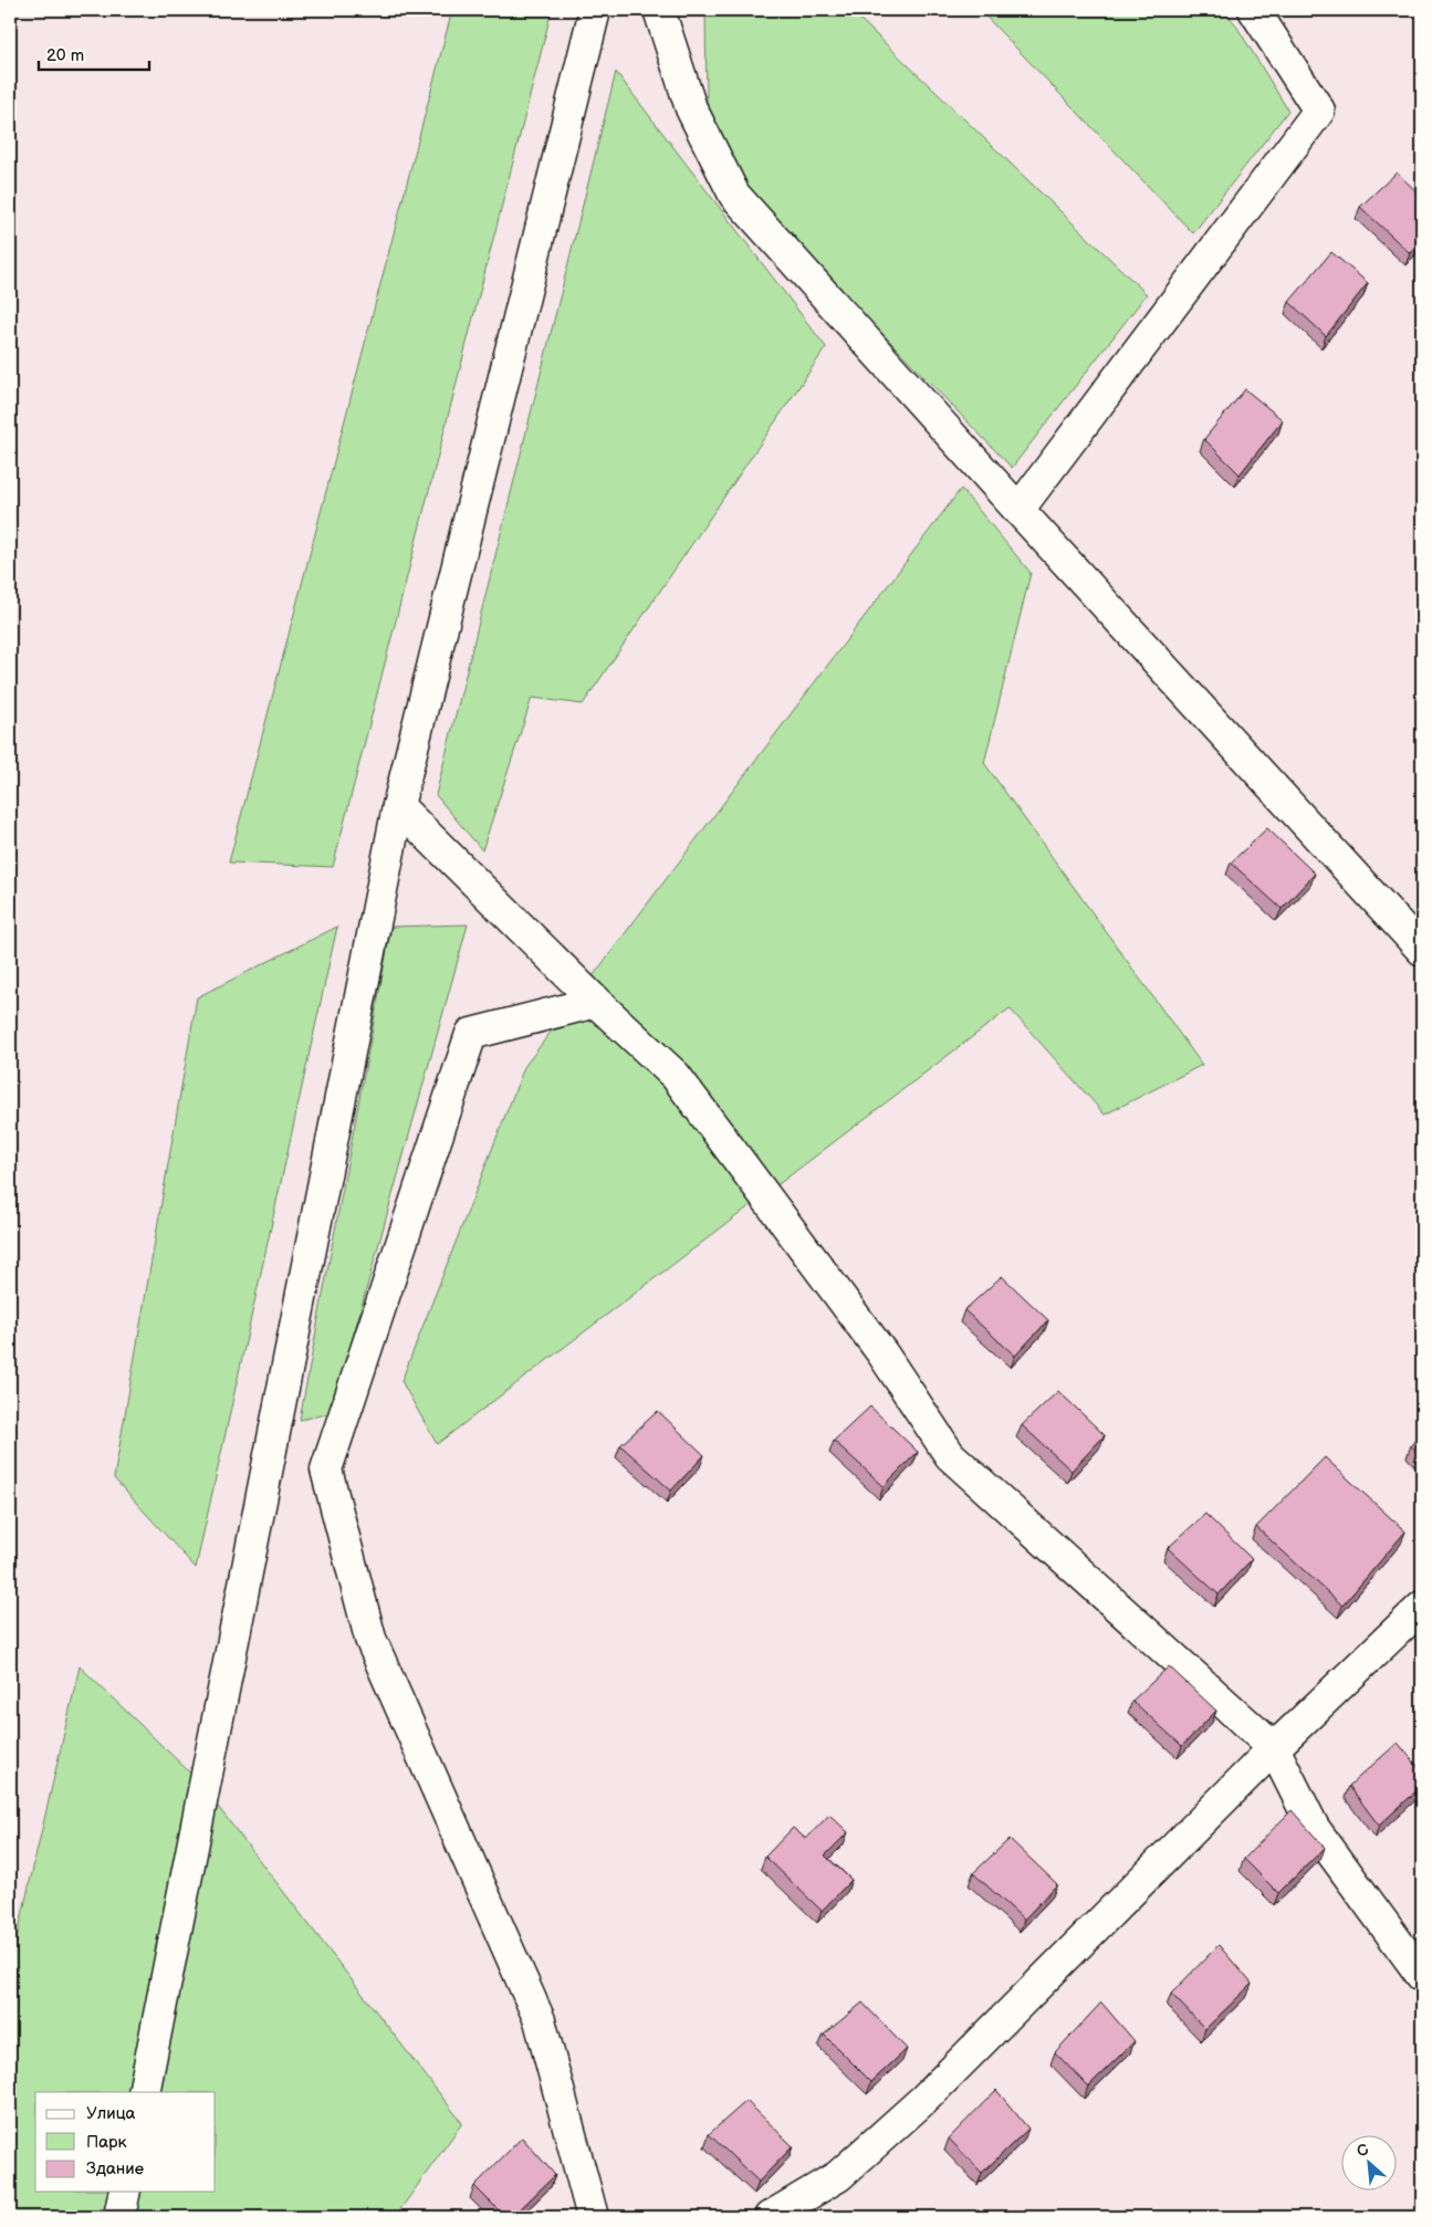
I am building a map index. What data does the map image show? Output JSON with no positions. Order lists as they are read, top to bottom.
{
  "legend": ["Улица", "Парк", "Здание"],
  "scale_bar": "20 m",
  "north": "top left"
}
